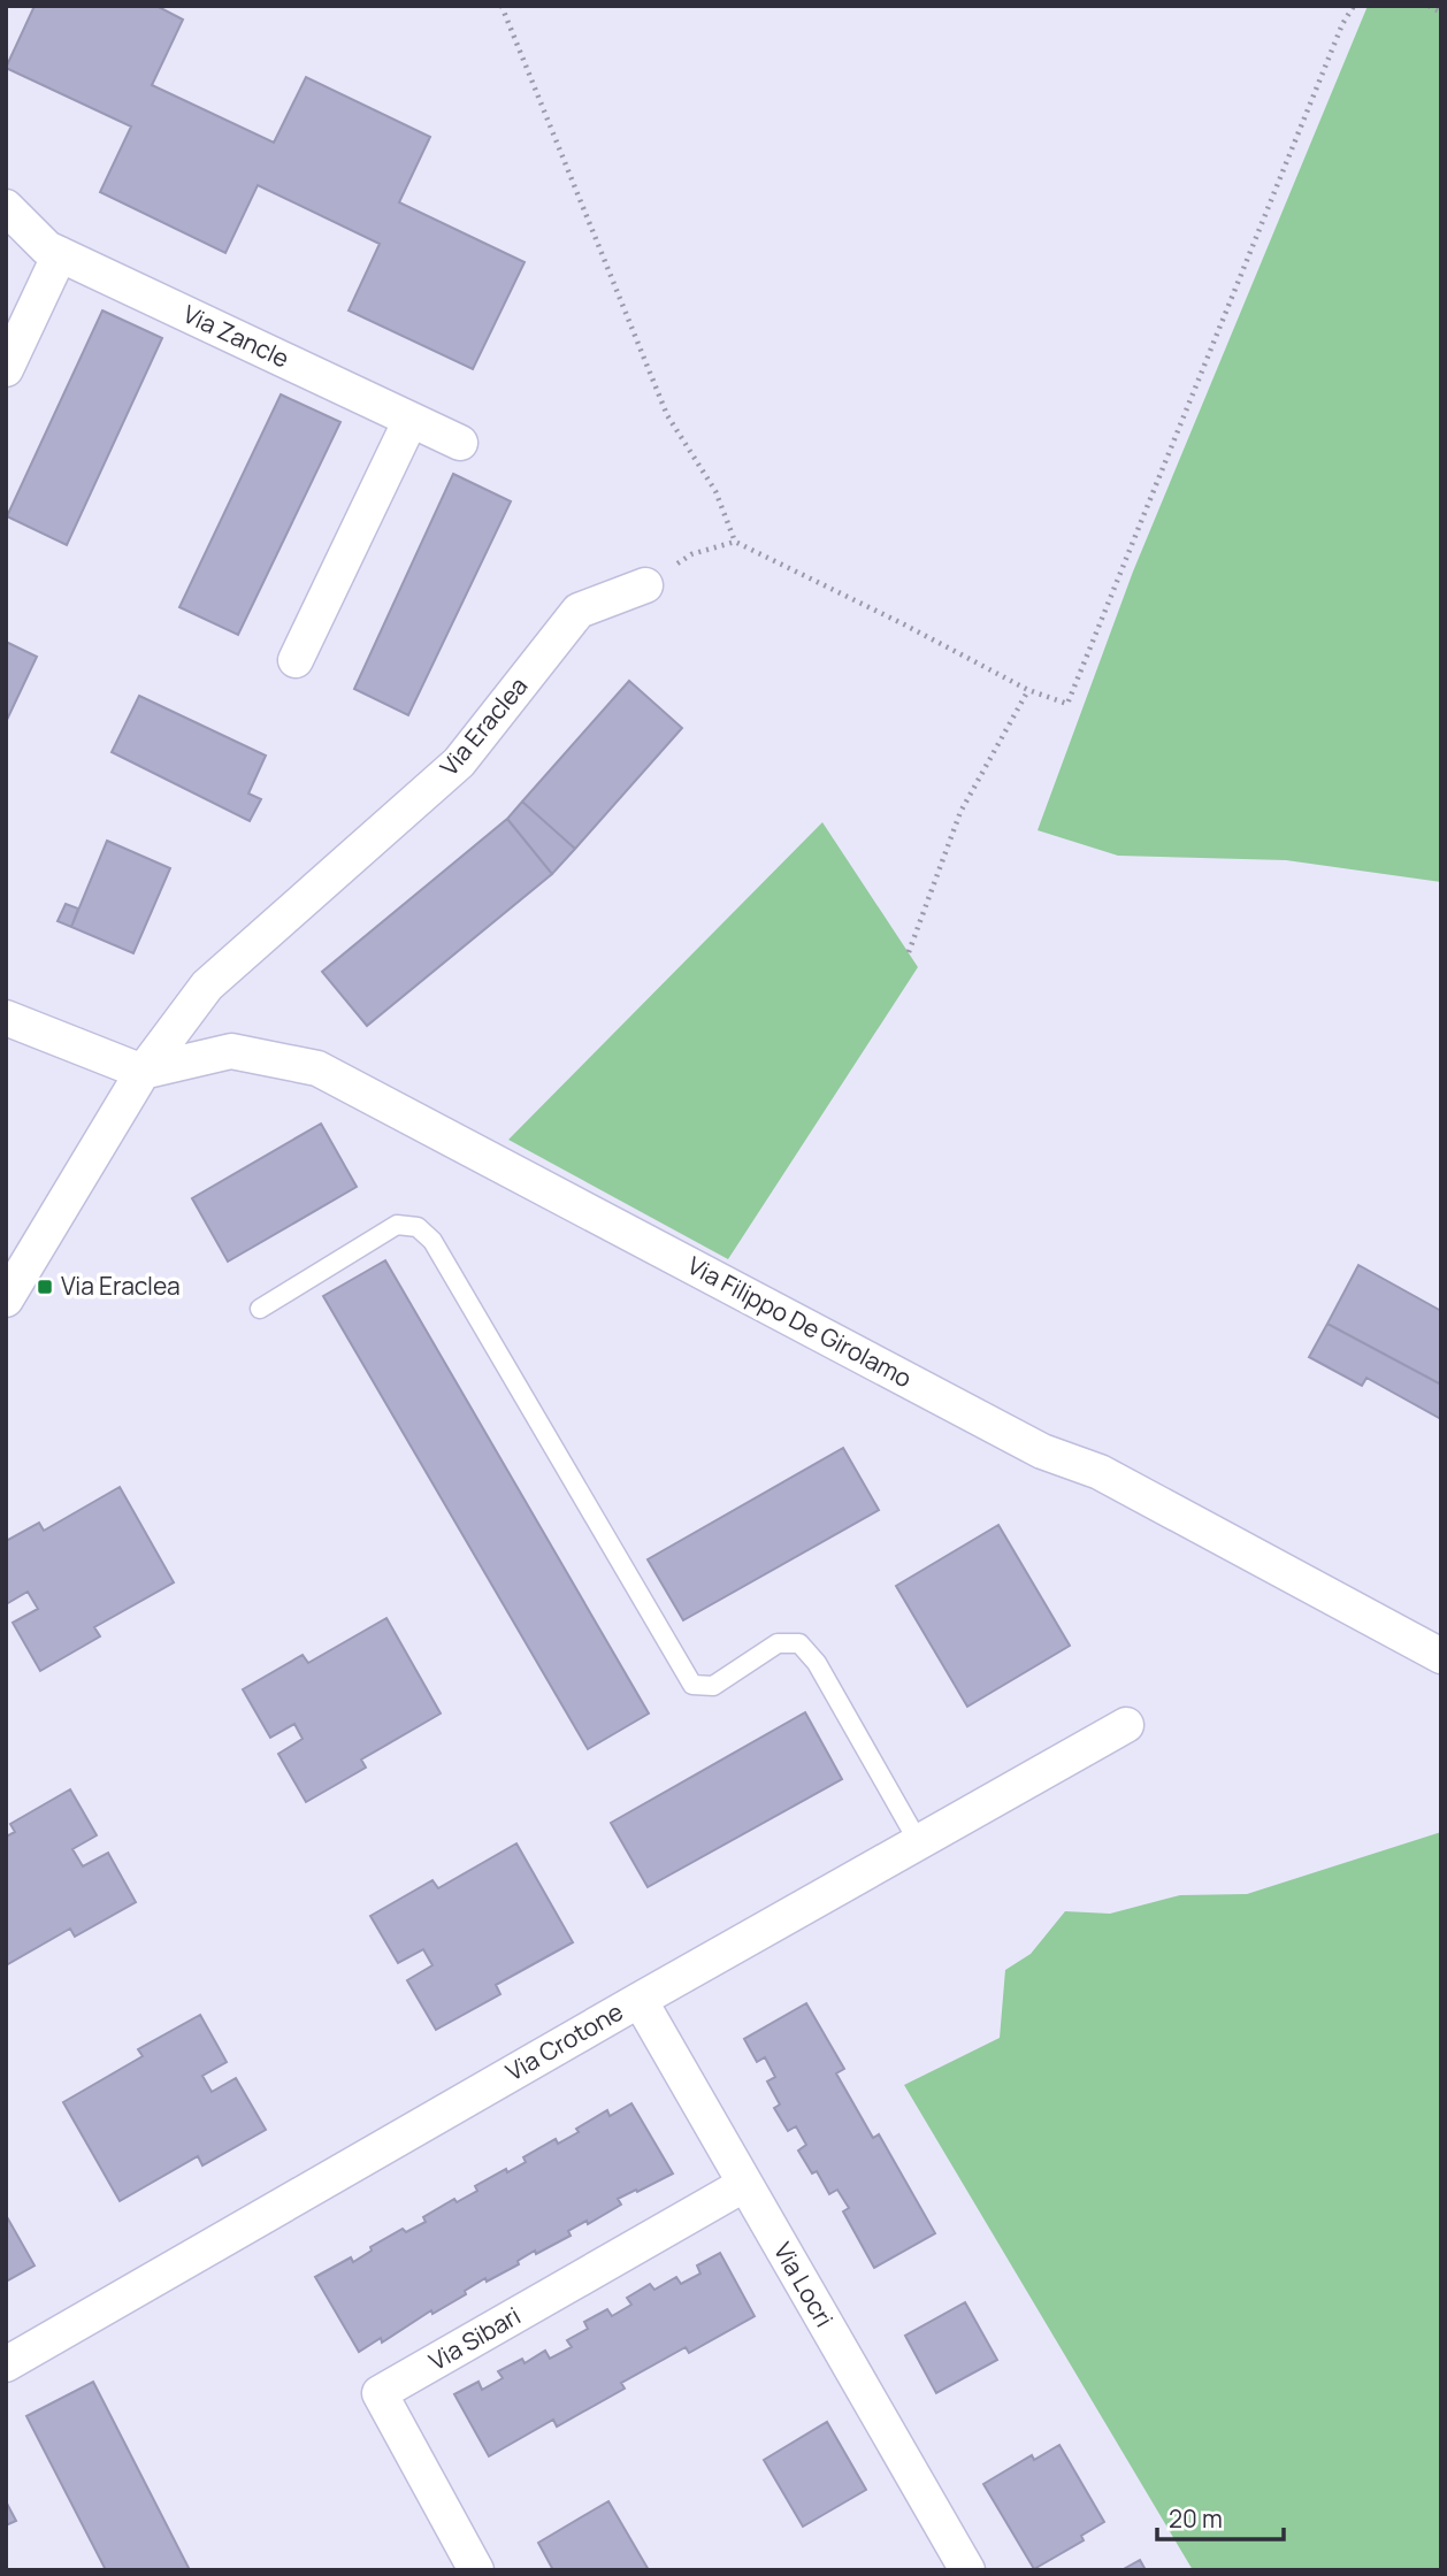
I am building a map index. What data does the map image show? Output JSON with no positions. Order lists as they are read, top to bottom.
{
  "streets": {
    "street": [
      "Via Zancle",
      "Via Eraclea",
      "Via Filippo De Girolamo",
      "Via Crotone",
      "Via Locri",
      "Via Sibari"
    ]
  },
  "crossings": [
    ["Via Eraclea", "Via Filippo De Girolamo"],
    ["Via Crotone", "Via Locri"],
    ["Via Locri", "Via Sibari"]
  ],
  "places": {
    "transit": ["Via Eraclea"]
  },
  "scale_bar": "20 m"
}
